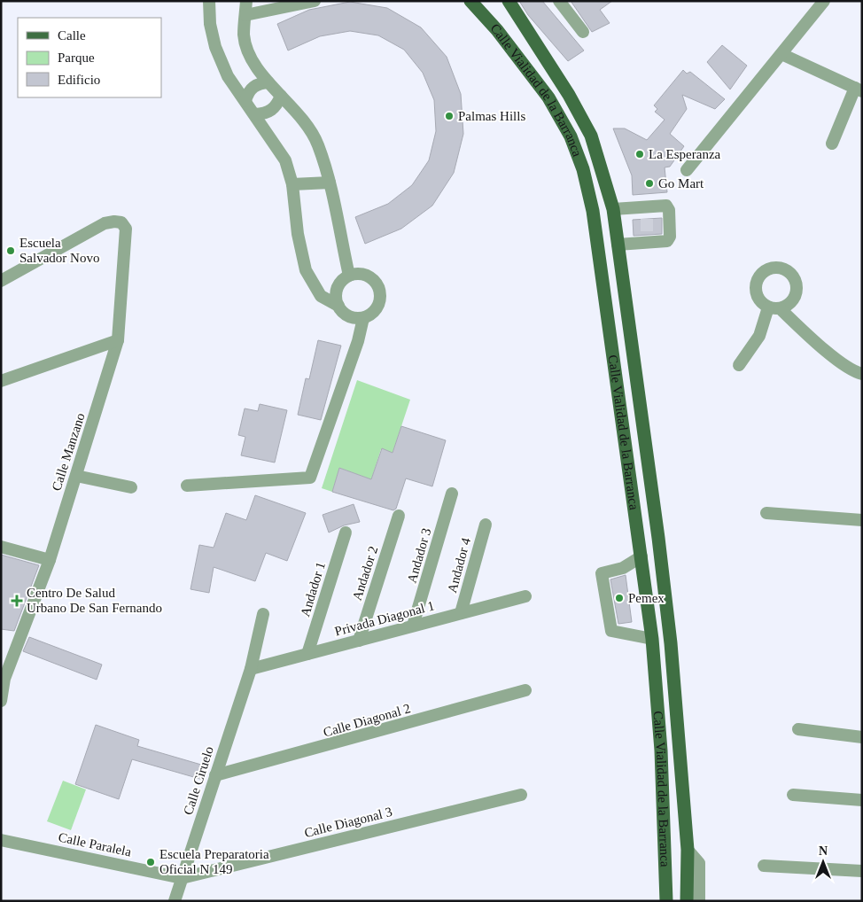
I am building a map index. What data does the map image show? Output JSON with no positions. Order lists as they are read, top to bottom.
{
  "streets": {
    "main road": ["Calle Vialidad de la Barranca"],
    "street": [
      "Calle Manzano",
      "Andador 3",
      "Andador 4",
      "Andador 2",
      "Andador 1",
      "Privada Diagonal 1",
      "Calle Diagonal 2",
      "Calle Ciruelo",
      "Calle Diagonal 3",
      "Calle Paralela"
    ]
  },
  "crossings": [
    ["Andador 3", "Privada Diagonal 1"],
    ["Andador 4", "Privada Diagonal 1"],
    ["Andador 2", "Privada Diagonal 1"],
    ["Andador 1", "Privada Diagonal 1"],
    ["Privada Diagonal 1", "Calle Ciruelo"],
    ["Calle Diagonal 2", "Calle Ciruelo"],
    ["Calle Ciruelo", "Calle Diagonal 3"],
    ["Calle Ciruelo", "Calle Paralela"],
    ["Calle Diagonal 3", "Calle Paralela"]
  ],
  "places": {
    "other": [
      "Palmas Hills",
      "La Esperanza",
      "Go Mart",
      "Escuela Salvador Novo",
      "Pemex",
      "Escuela Preparatoria Oficial N 149"
    ],
    "health": ["Centro De Salud Urbano De San Fernando"]
  },
  "legend": ["Calle", "Parque", "Edificio"],
  "north": "top"
}
